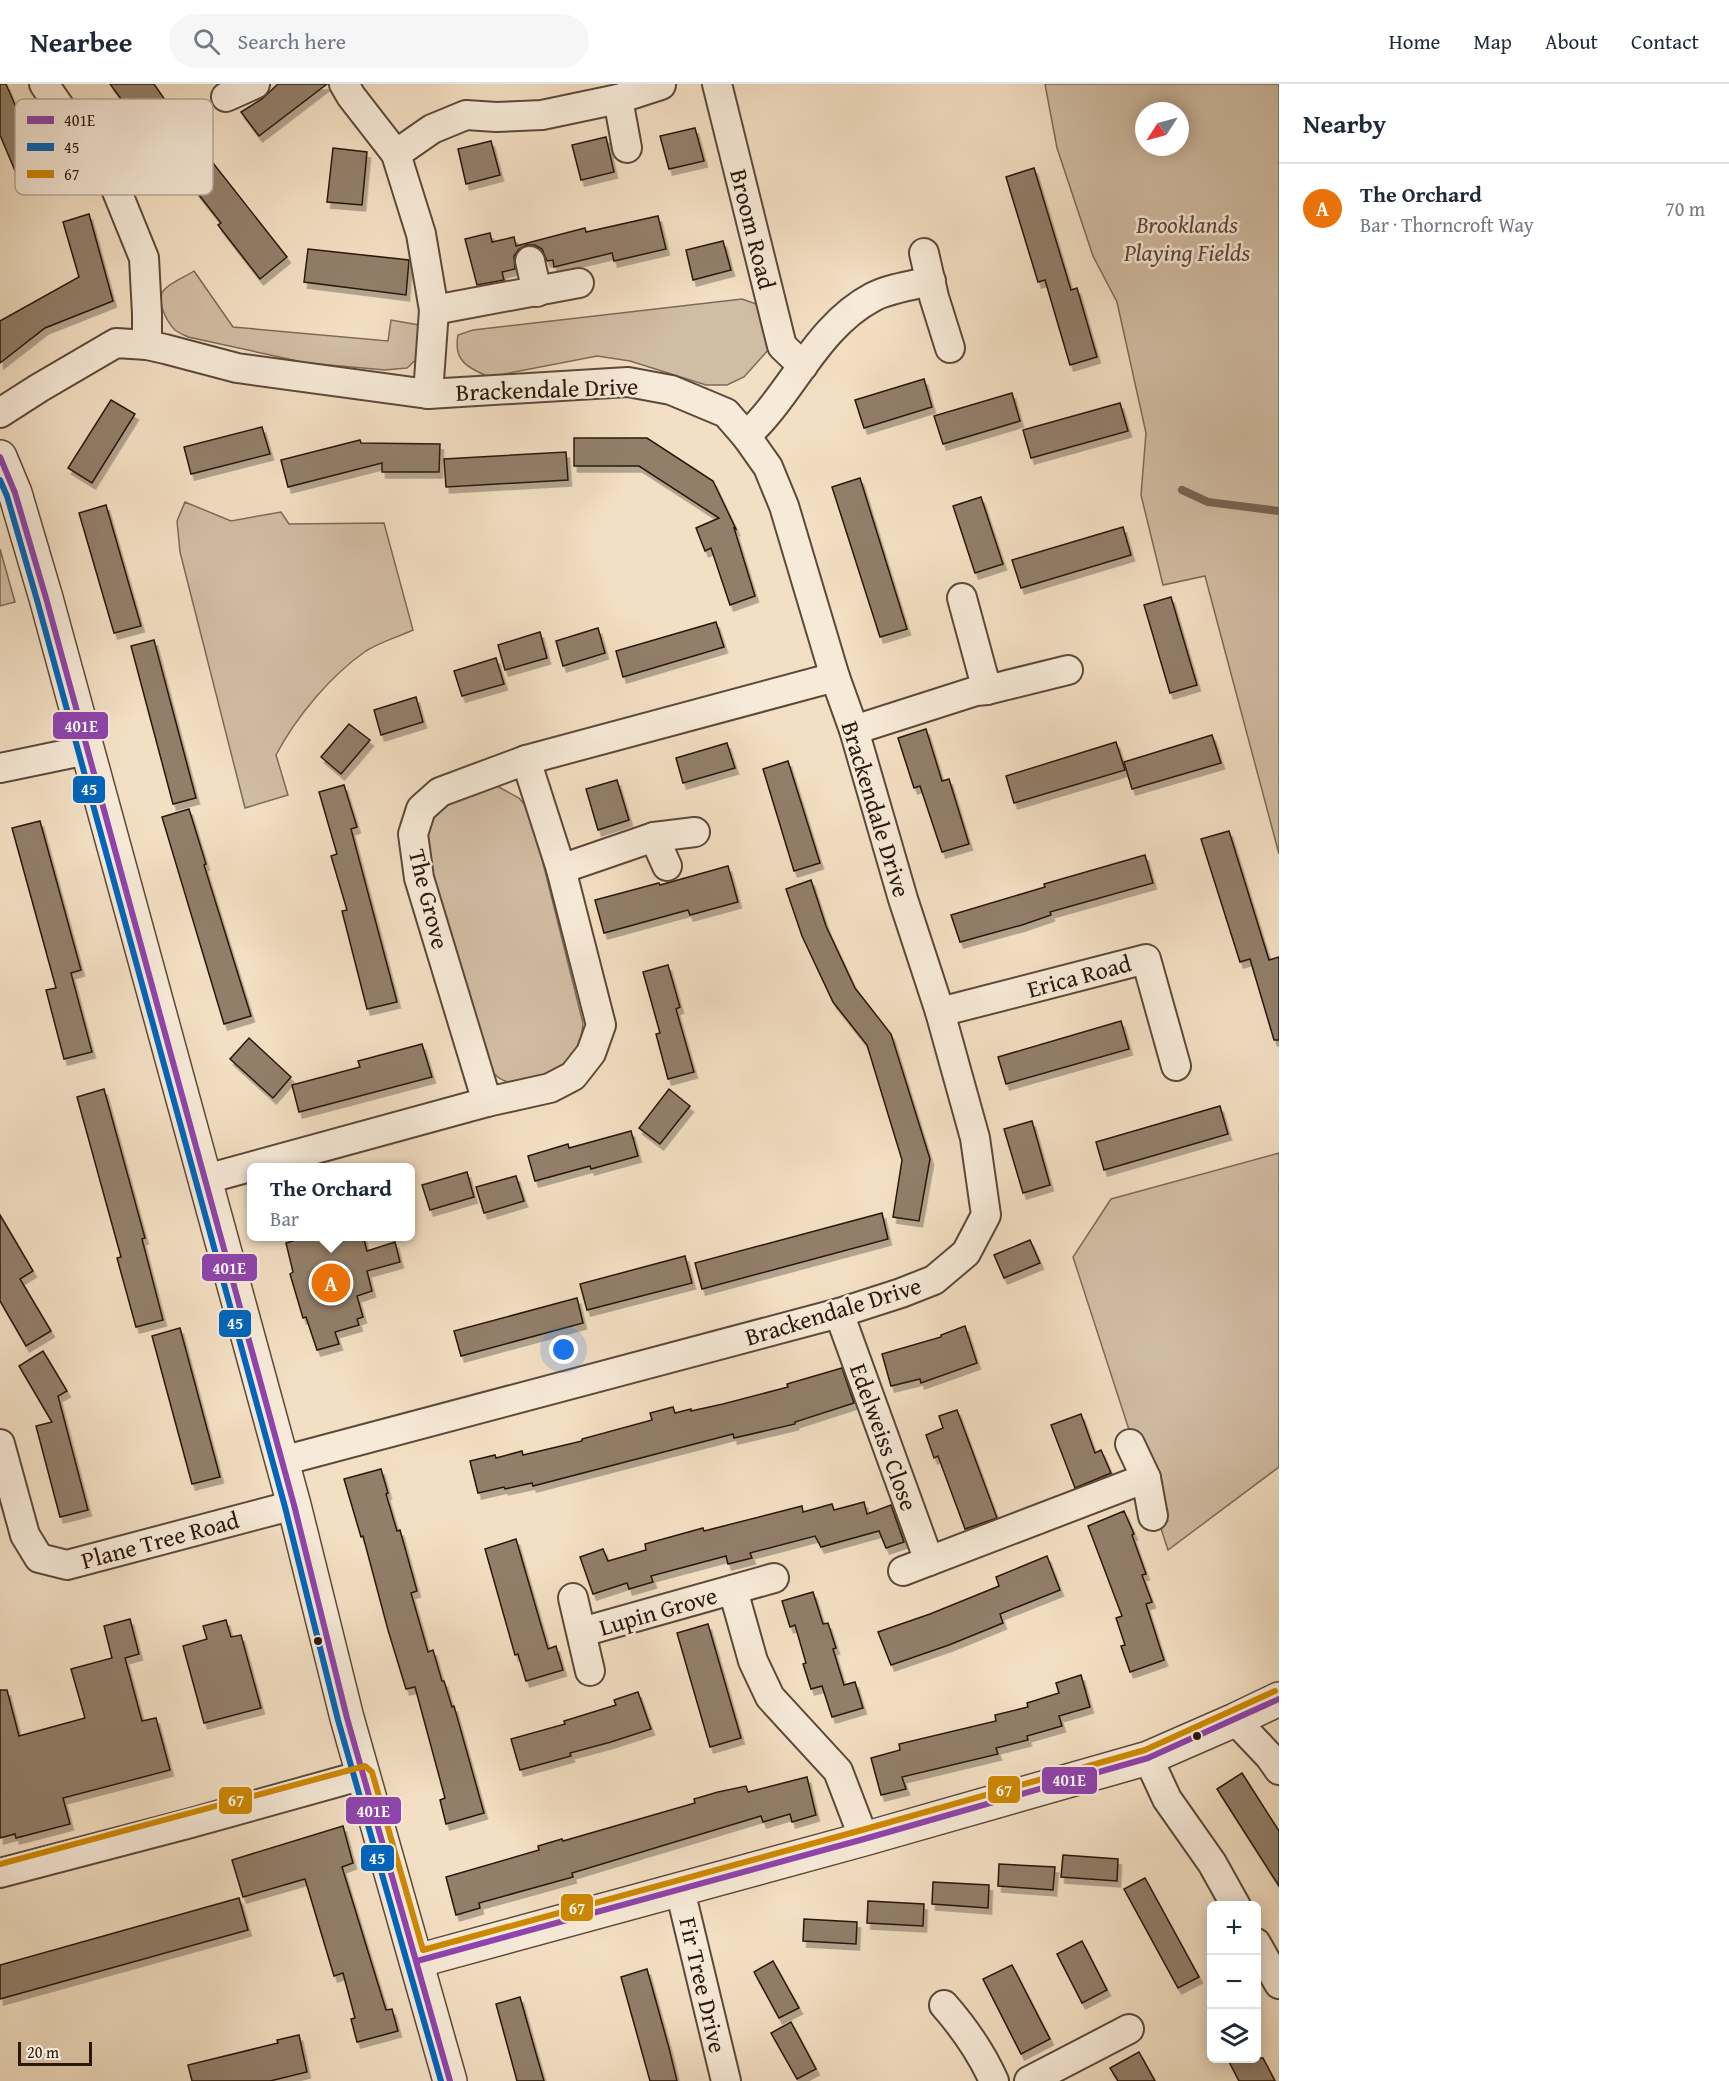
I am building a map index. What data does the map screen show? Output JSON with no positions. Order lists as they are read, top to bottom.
{
  "streets": {
    "street": [
      "Broom Road",
      "Brackendale Drive",
      "The Grove",
      "Erica Road",
      "Edelweiss Close",
      "Plane Tree Road",
      "Lupin Grove",
      "Fir Tree Drive"
    ]
  },
  "crossings": [
    ["Brackendale Drive", "The Grove"],
    ["Brackendale Drive", "Erica Road"],
    ["Brackendale Drive", "Edelweiss Close"]
  ],
  "parks": ["Brooklands Playing Fields"],
  "lines": ["transit line 401E", "transit line 45", "transit line 67"],
  "legend": ["401E", "45", "67"],
  "scale_bar": "20 m",
  "north": "bottom left",
  "page": {
    "header": "Nearbee",
    "search": "Search here",
    "nav": [
      "Home",
      "Map",
      "About",
      "Contact"
    ],
    "heading": "Nearby",
    "list": [
      {
        "mark": "A",
        "name": "The Orchard",
        "note": "Bar · Thorncroft Way",
        "value": "70 m"
      }
    ],
    "popup": ["The Orchard", "Bar"],
    "pins": "A",
    "map_buttons": ["+", "−"],
    "scale": "20 m"
  }
}
